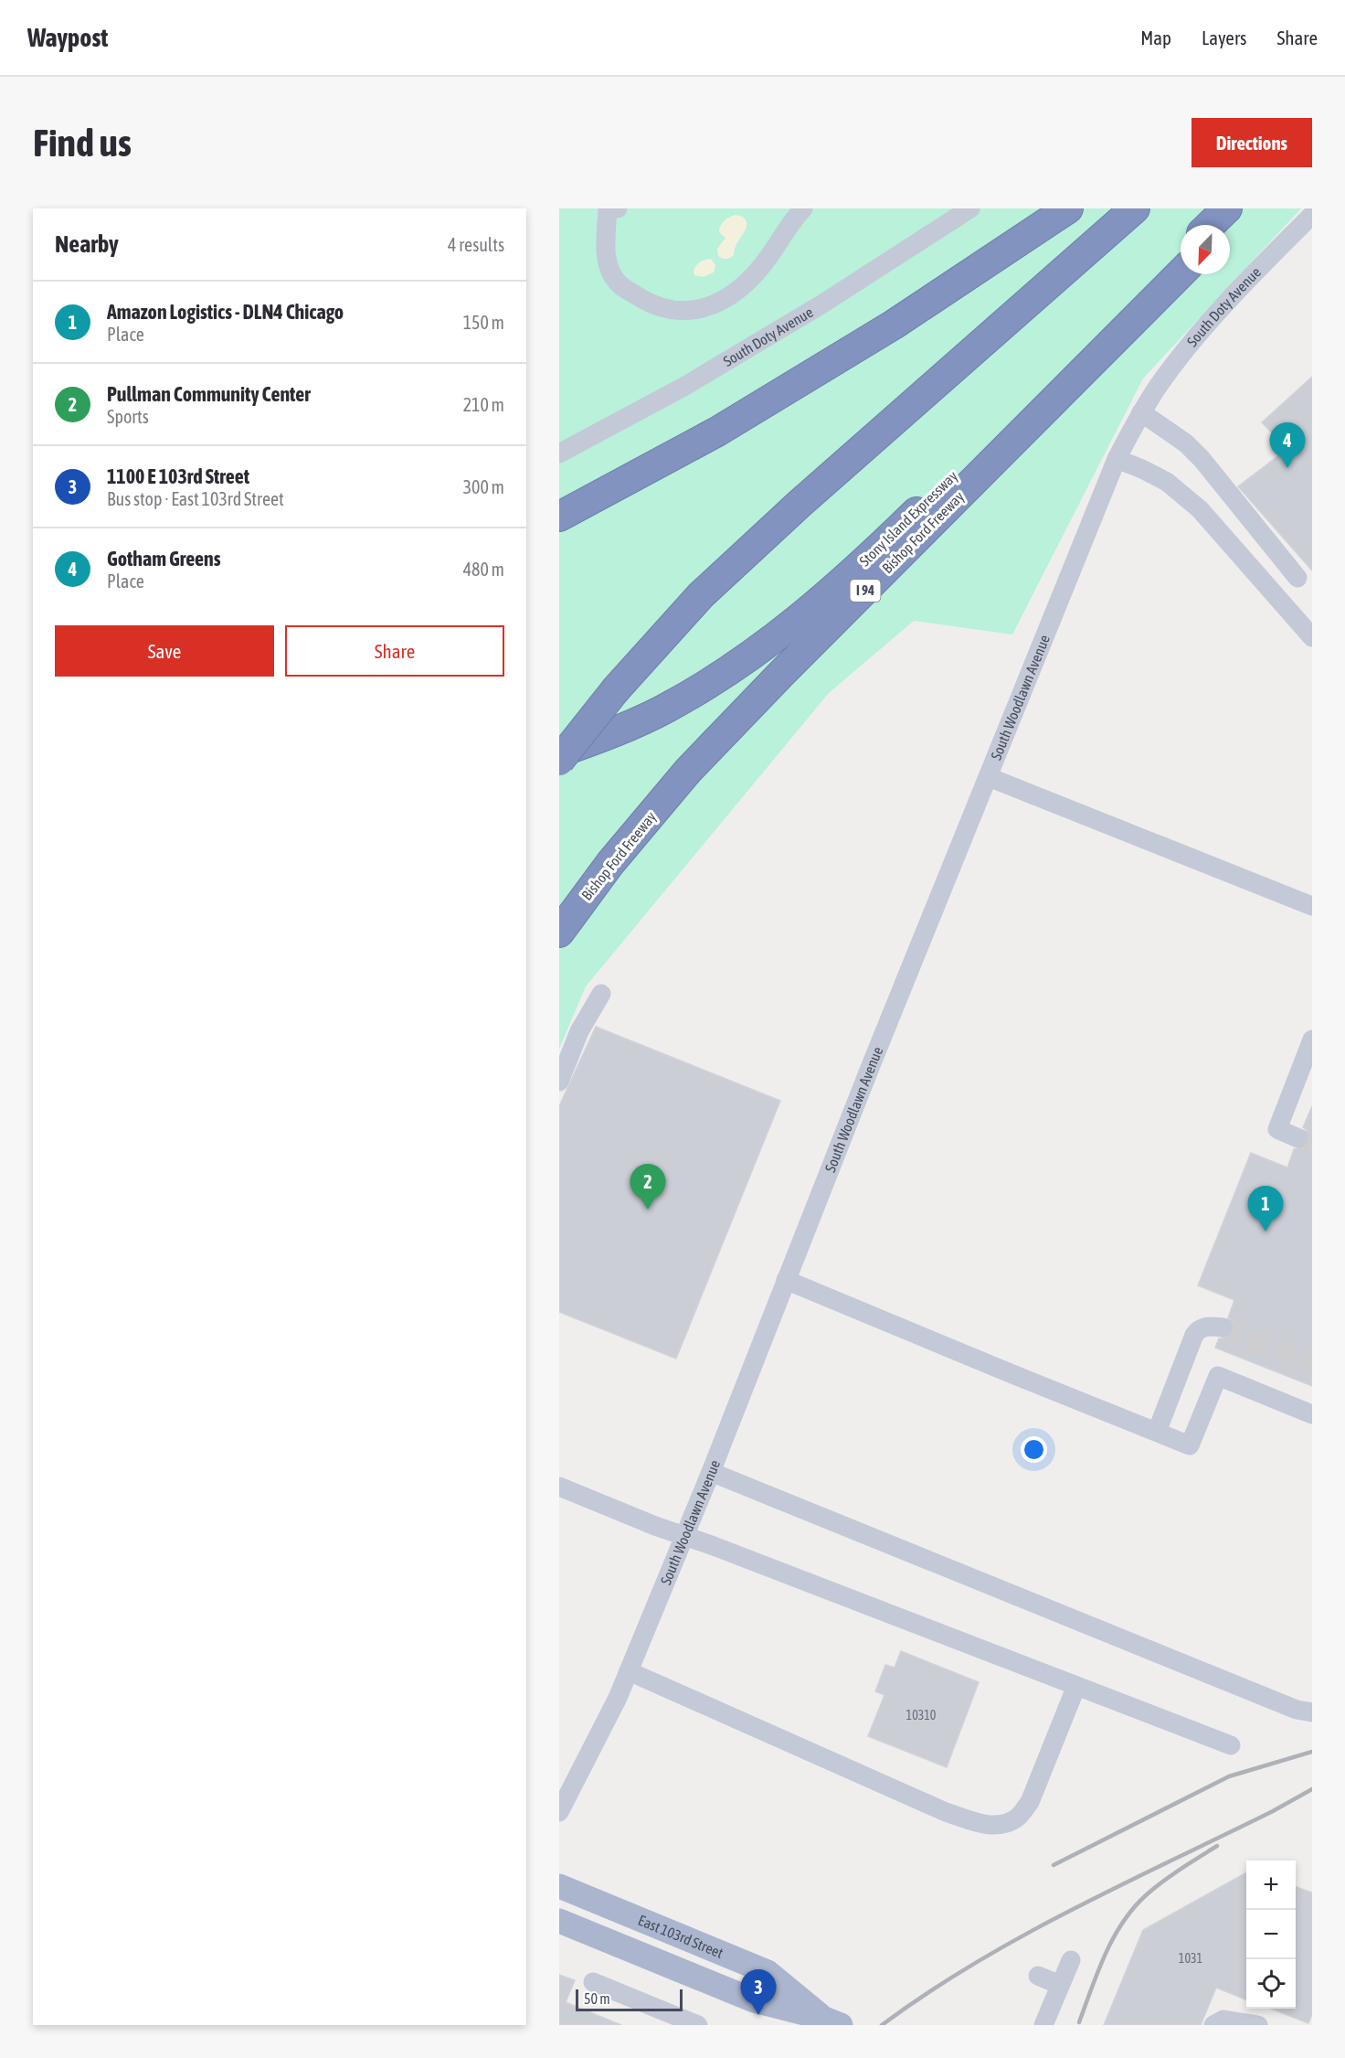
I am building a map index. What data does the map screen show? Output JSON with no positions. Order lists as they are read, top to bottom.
{
  "streets": {
    "highway": ["Stony Island Expressway", "Bishop Ford Freeway", "I 94"],
    "main road": ["East 103rd Street"],
    "street": ["South Doty Avenue", "South Woodlawn Avenue"]
  },
  "crossings": [
    ["South Doty Avenue", "South Woodlawn Avenue"]
  ],
  "house_numbers": ["10310", "1031"],
  "scale_bar": "50 m",
  "north": "bottom left",
  "page": {
    "header": "Waypost",
    "nav": ["Map", "Layers", "Share"],
    "buttons": [
      "Directions",
      ["Save", "Share"]
    ],
    "title": "Find us",
    "heading": ["Nearby", "4 results"],
    "list": [
      {
        "mark": "1",
        "name": "Amazon Logistics - DLN4 Chicago",
        "note": "Place",
        "value": "150 m"
      },
      {
        "mark": "2",
        "name": "Pullman Community Center",
        "note": "Sports",
        "value": "210 m"
      },
      {
        "mark": "3",
        "name": "1100 E 103rd Street",
        "note": "Bus stop · East 103rd Street",
        "value": "300 m"
      },
      {
        "mark": "4",
        "name": "Gotham Greens",
        "note": "Place",
        "value": "480 m"
      }
    ],
    "pins": [
      "4",
      "2",
      "1",
      "3"
    ],
    "map_buttons": ["+", "−"],
    "scale": "50 m"
  }
}
